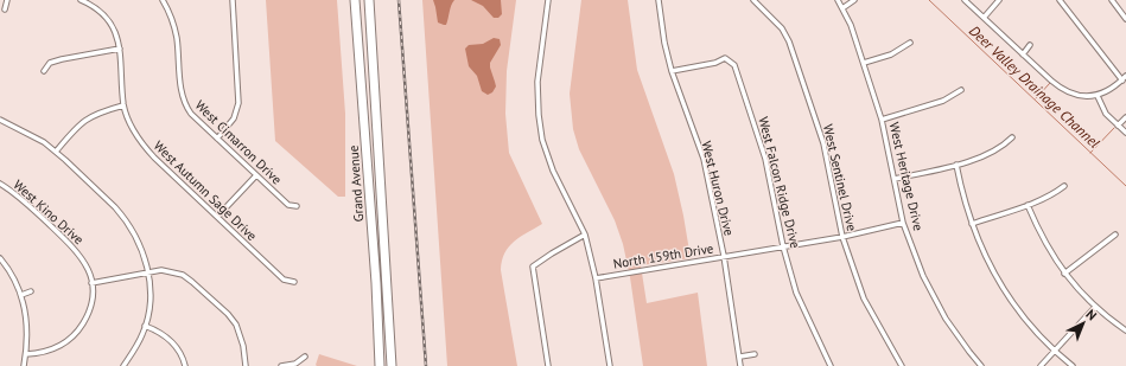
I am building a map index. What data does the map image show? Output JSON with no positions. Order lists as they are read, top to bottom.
{
  "streets": {
    "highway": ["Grand Avenue"],
    "street": [
      "West Cimarron Drive",
      "West Heritage Drive",
      "West Sentinel Drive",
      "West Falcon Ridge Drive",
      "West Huron Drive",
      "West Autumn Sage Drive",
      "West Kino Drive",
      "North 159th Drive"
    ]
  },
  "crossings": [
    ["West Heritage Drive", "North 159th Drive"],
    ["West Sentinel Drive", "North 159th Drive"],
    ["West Falcon Ridge Drive", "West Huron Drive"],
    ["West Falcon Ridge Drive", "North 159th Drive"],
    ["West Huron Drive", "North 159th Drive"]
  ],
  "water": ["Deer Valley Drainage Channel"],
  "north": "top right"
}
